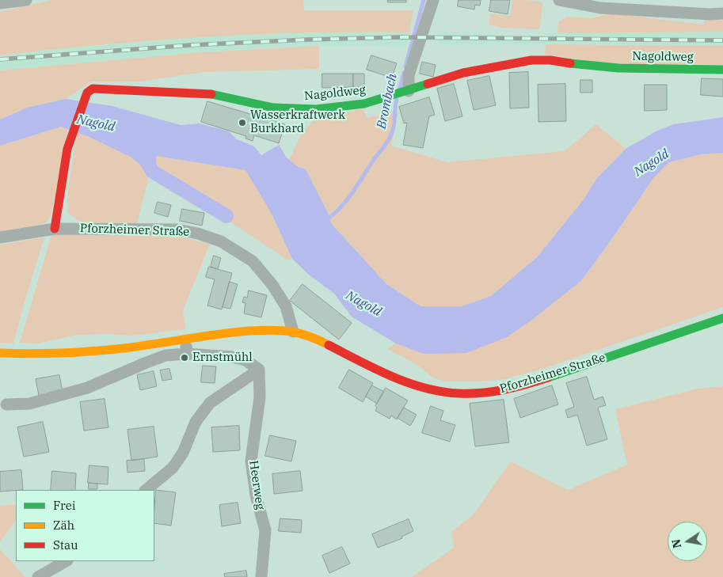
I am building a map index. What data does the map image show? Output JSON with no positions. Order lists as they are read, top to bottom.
{
  "streets": {
    "street": ["Nagoldweg", "Pforzheimer Straße", "Heerweg"]
  },
  "crossings": [
    ["Nagoldweg", "Pforzheimer Straße"]
  ],
  "water": ["Brombach", "Nagold"],
  "places": ["Wasserkraftwerk Burkhard", "Ernstmühl"],
  "legend": ["Frei", "Zäh", "Stau"],
  "north": "left"
}
